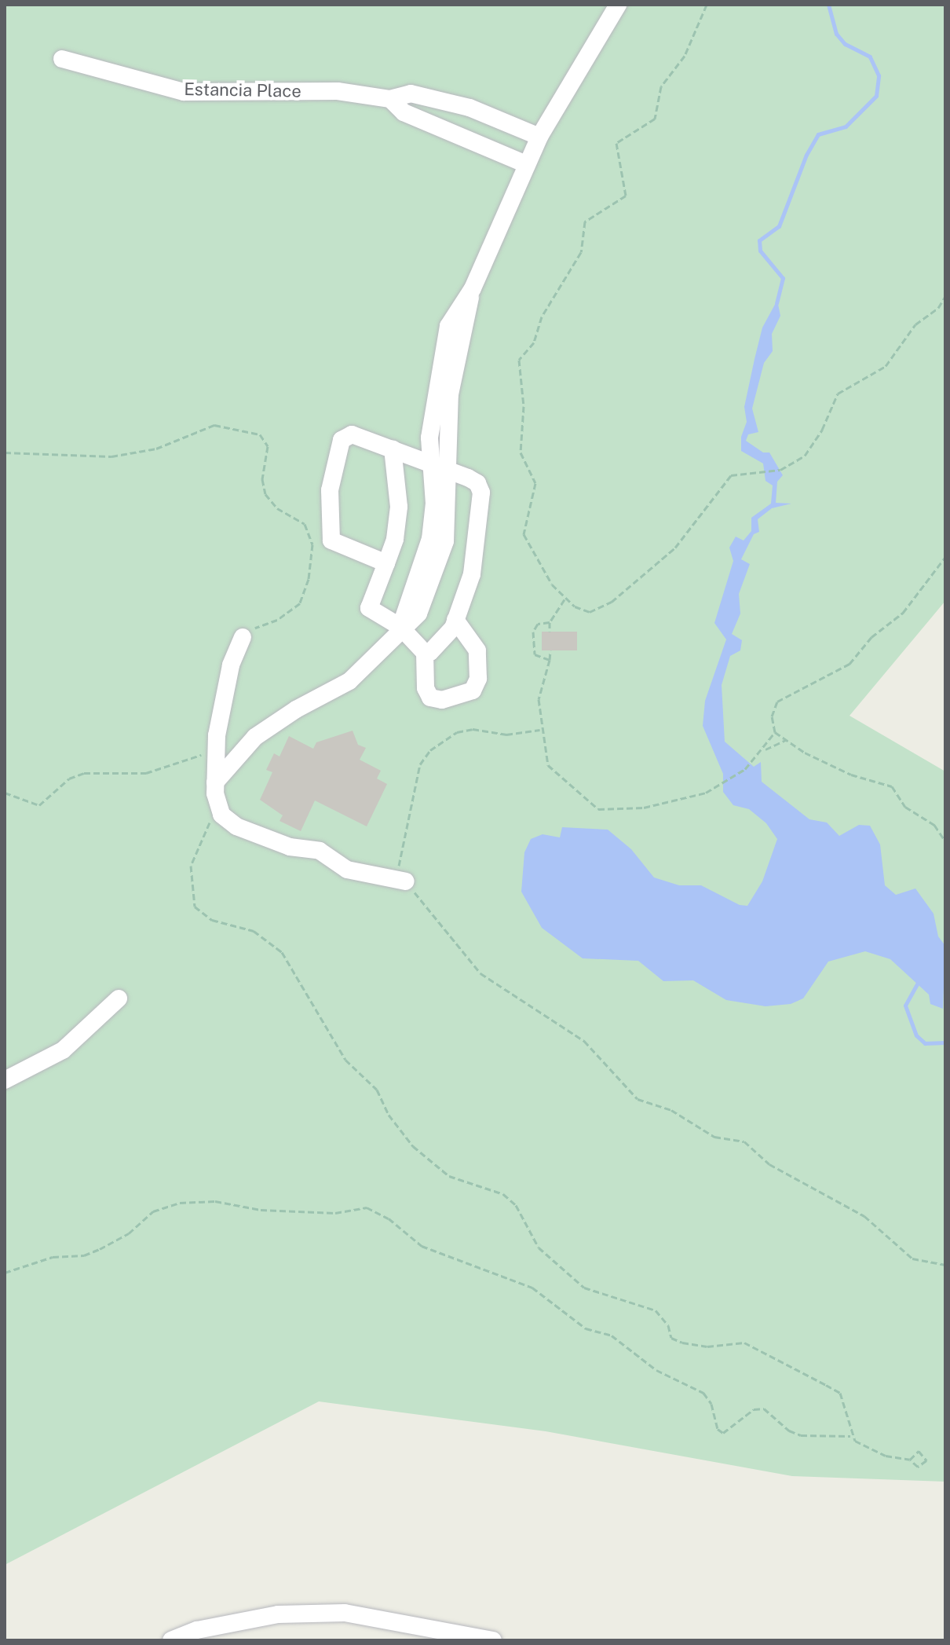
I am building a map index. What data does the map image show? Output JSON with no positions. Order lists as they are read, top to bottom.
{
  "streets": {
    "street": ["Estancia Place"]
  }
}
